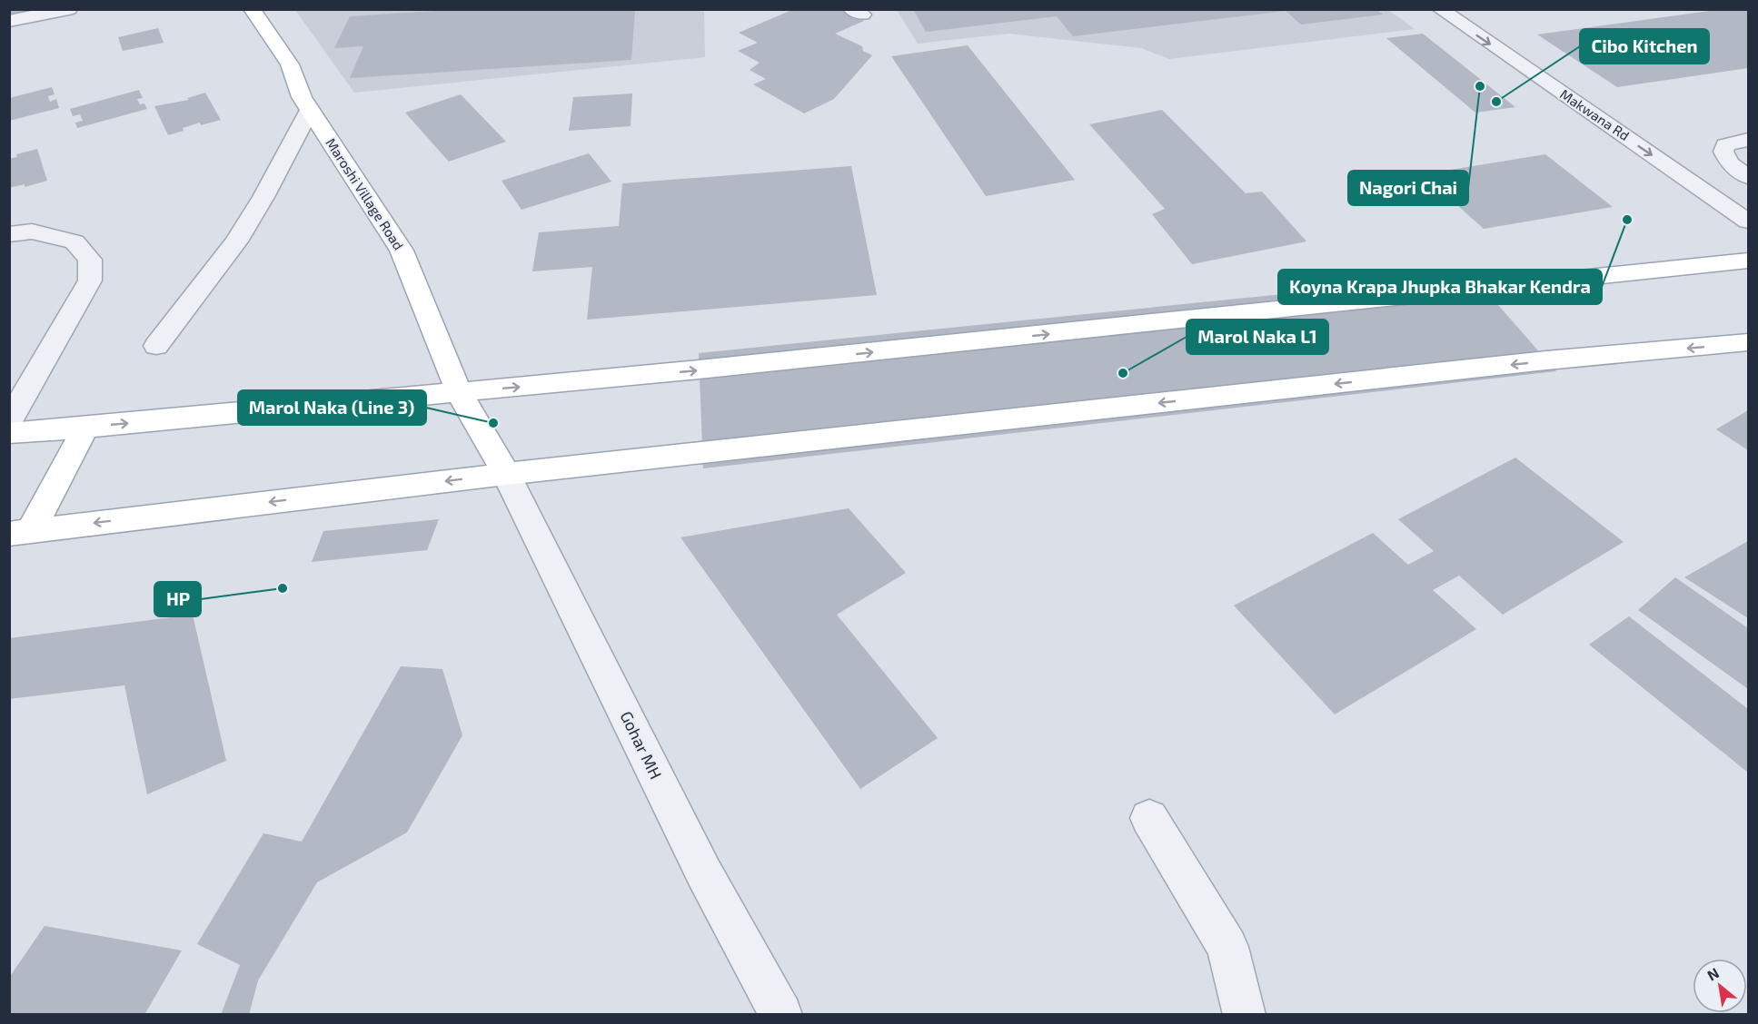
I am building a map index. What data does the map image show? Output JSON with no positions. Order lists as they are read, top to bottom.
{
  "streets": {
    "main road": ["Maroshi Village Road"],
    "street": ["Makwana Rd", "Gohar MH"]
  },
  "crossings": [
    ["Maroshi Village Road", "Gohar MH"]
  ],
  "one_way": ["Makwana Rd"],
  "places": [
    "Nagori Chai",
    "Cibo Kitchen",
    "Koyna Krapa Jhupka Bhakar Kendra",
    "Marol Naka L1",
    "Marol Naka (Line 3)",
    "HP"
  ],
  "north": "top left"
}
